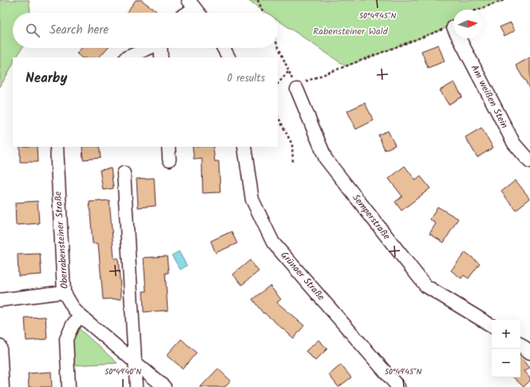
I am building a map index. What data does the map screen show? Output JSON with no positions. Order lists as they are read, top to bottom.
{
  "streets": {
    "street": [
      "Am weißen Stein",
      "Semperstraße",
      "Oberrabensteiner Straße",
      "Grünaer Straße"
    ]
  },
  "parks": ["Rabensteiner Wald"],
  "north": "right",
  "page": {
    "search": "Search here",
    "heading": ["Nearby", "0 results"],
    "map_buttons": ["+", "−"]
  },
  "coordinates": ["50°49'45\"N", "50°49'40\"N"]
}
